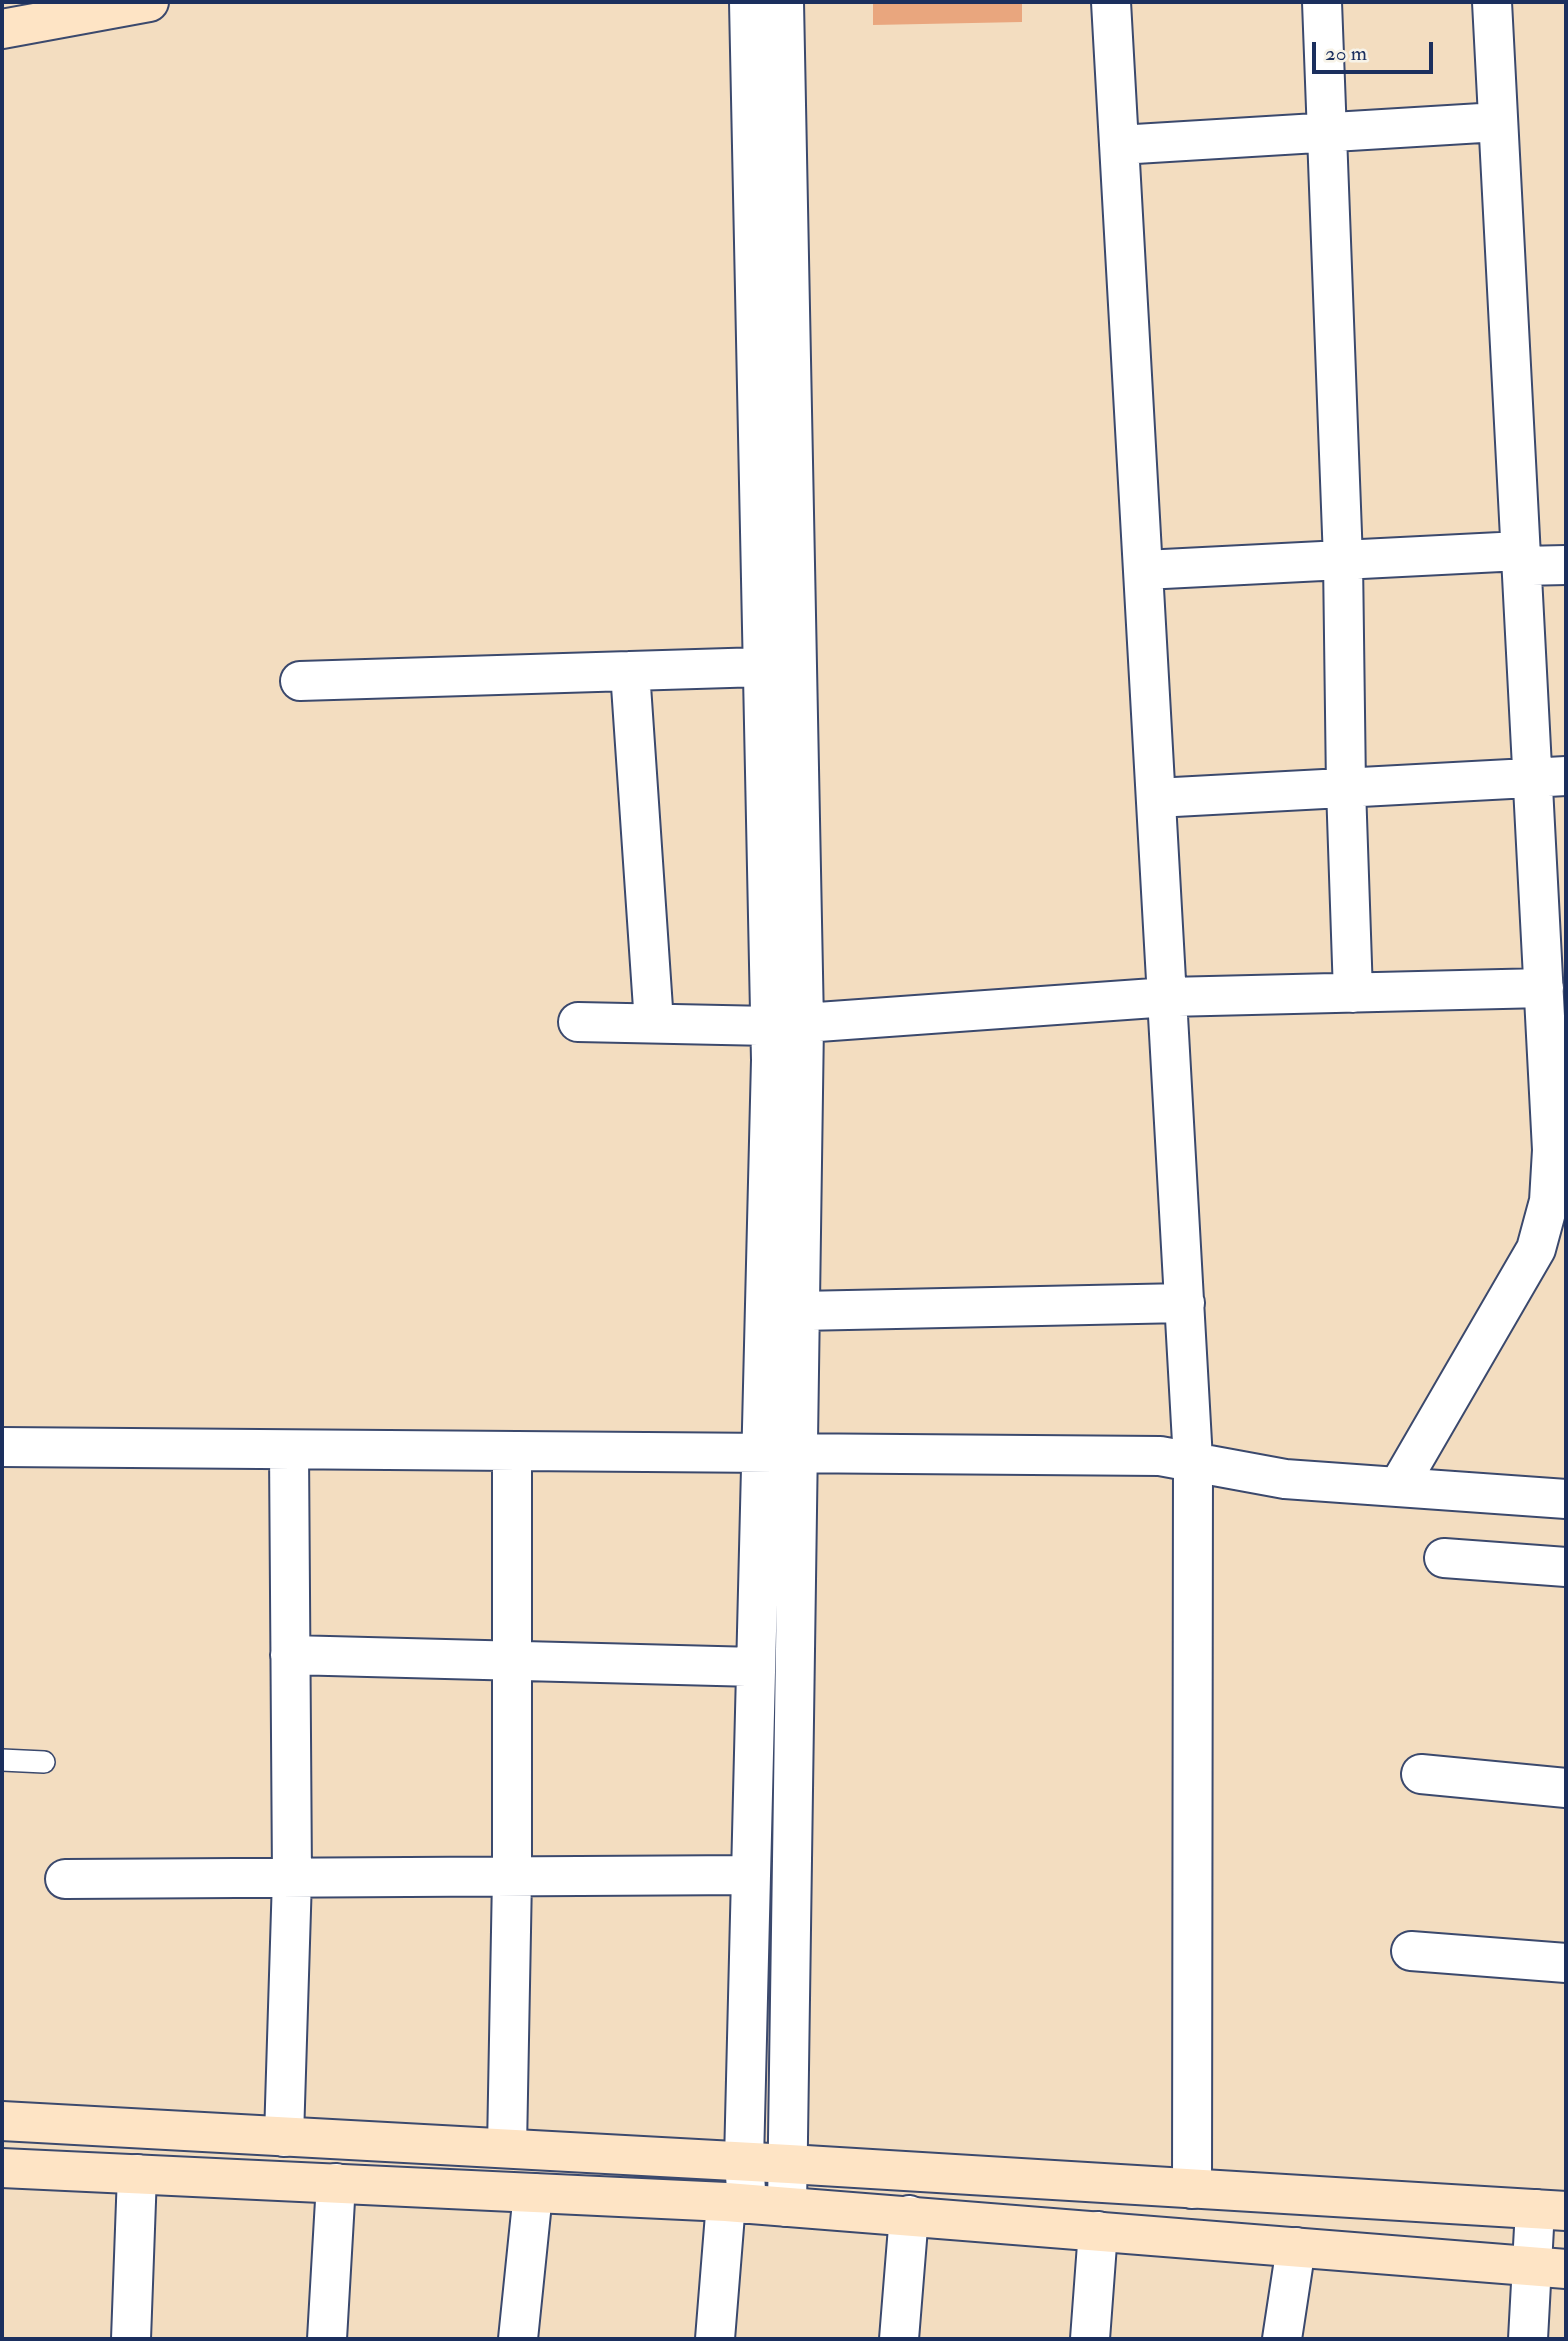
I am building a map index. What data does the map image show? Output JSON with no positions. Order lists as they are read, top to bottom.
{
  "scale_bar": "20 m"
}
